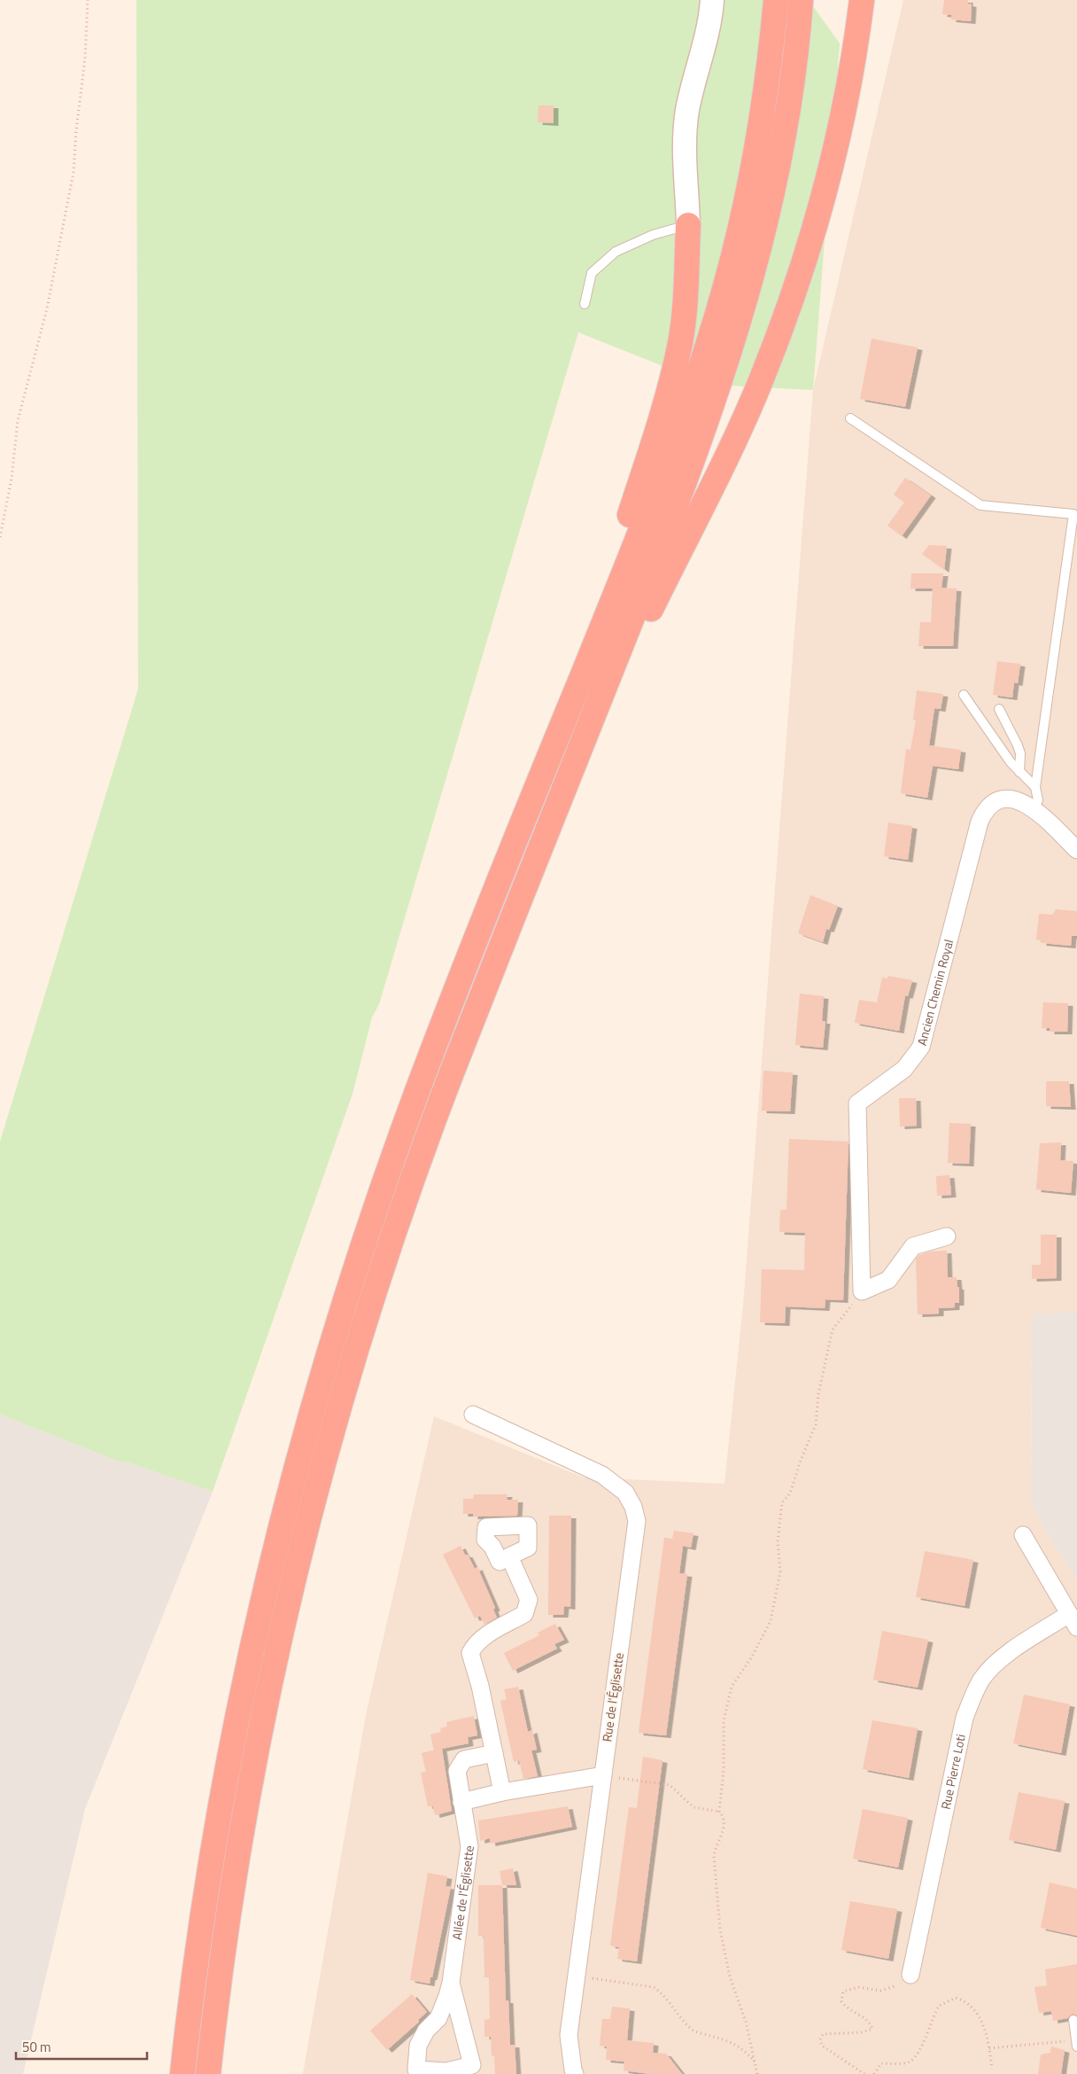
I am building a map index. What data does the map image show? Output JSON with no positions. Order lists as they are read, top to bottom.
{
  "streets": {
    "street": [
      "Ancien Chemin Royal",
      "Rue de l'Églisette",
      "Rue Pierre Loti",
      "Allée de l'Églisette"
    ]
  },
  "scale_bar": "50 m"
}
